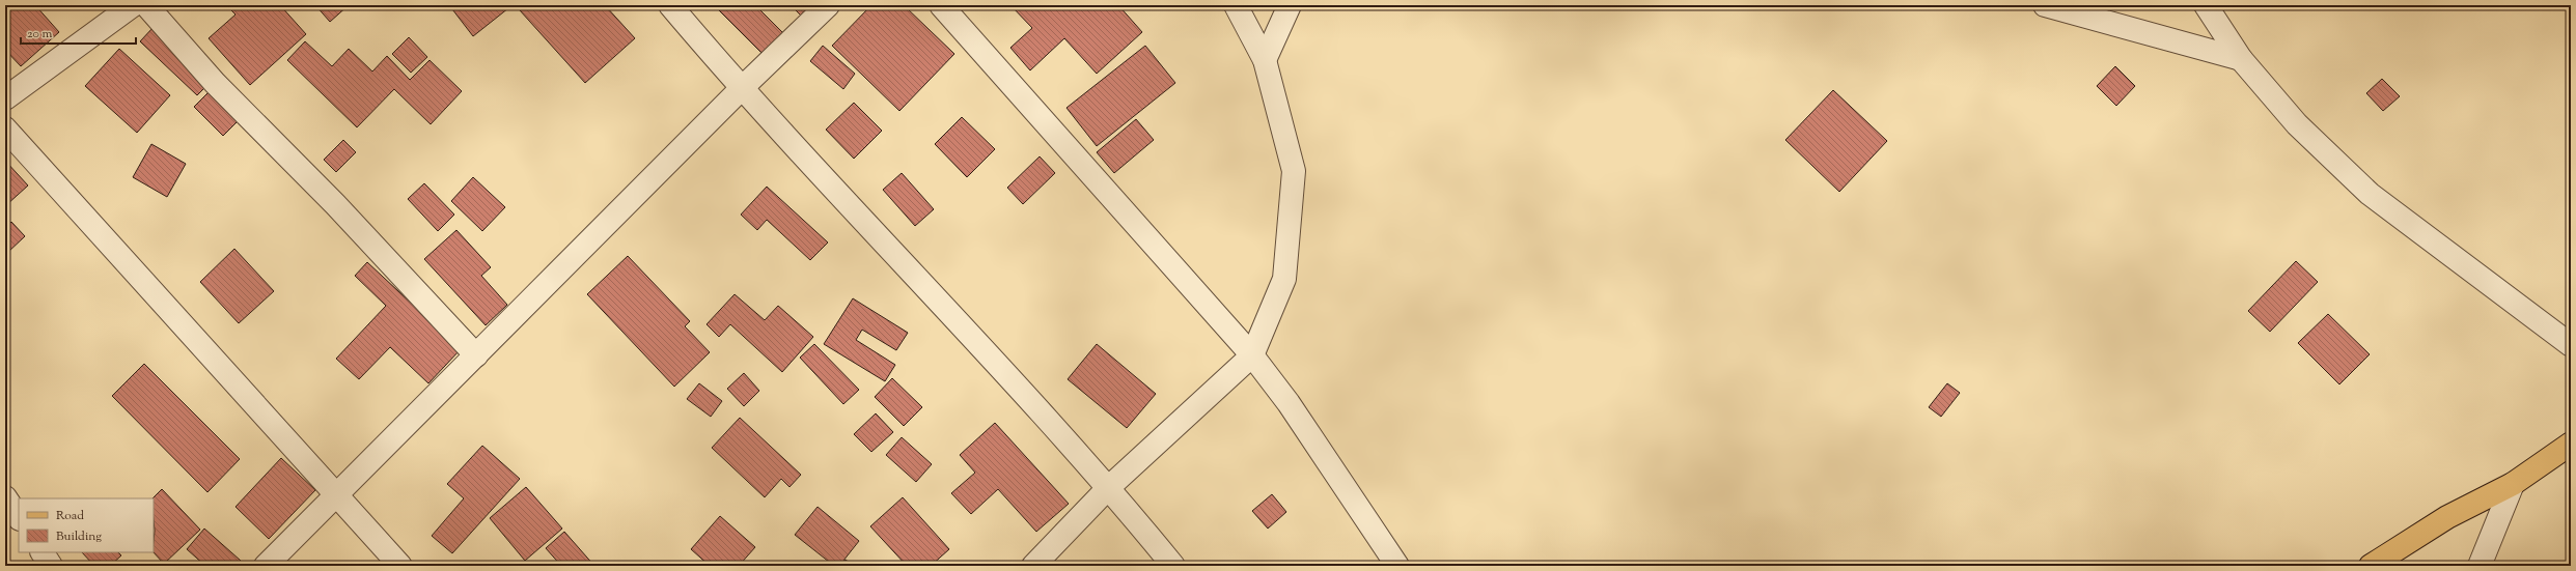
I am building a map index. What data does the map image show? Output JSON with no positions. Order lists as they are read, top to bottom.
{
  "legend": ["Road", "Building"],
  "scale_bar": "20 m"
}
